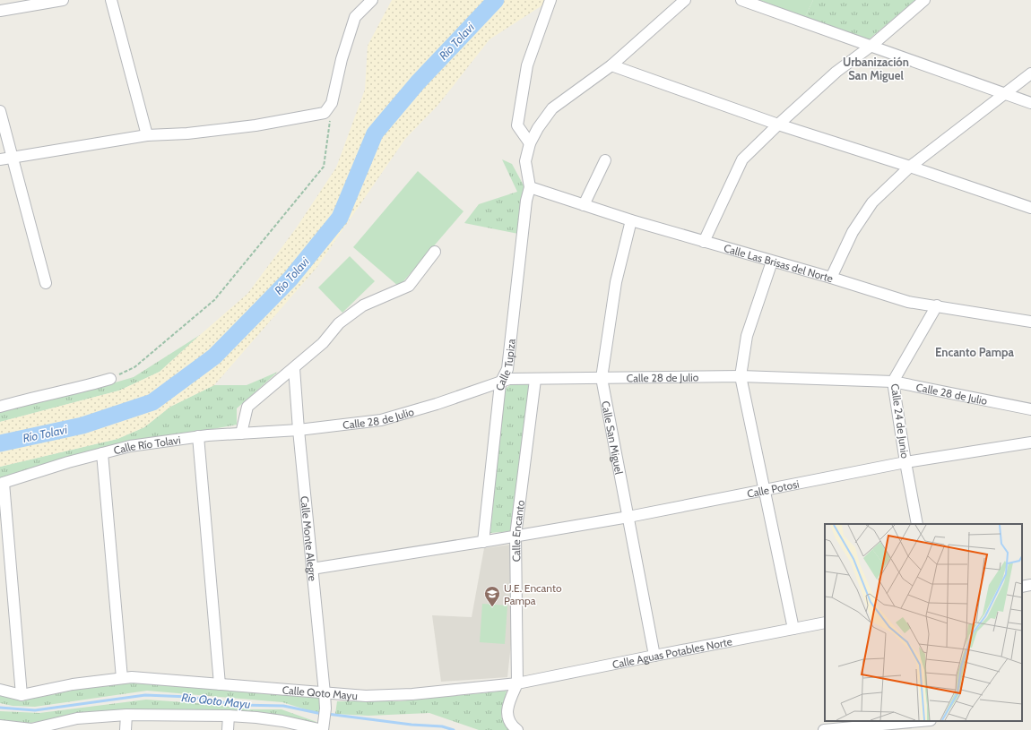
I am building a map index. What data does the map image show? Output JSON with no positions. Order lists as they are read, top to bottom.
{
  "streets": {
    "street": [
      "Calle Las Brisas del Norte",
      "Calle Tupiza",
      "Calle 28 de Julio",
      "Calle 24 de Junio",
      "Calle San Miguel",
      "Calle Río Tolavi",
      "Calle Potosi",
      "Calle Encanto",
      "Calle Monte Alegre",
      "Calle Aguas Potables Norte",
      "Calle Qoto Mayu"
    ]
  },
  "crossings": [
    ["Calle Las Brisas del Norte", "Calle Tupiza"],
    ["Calle Las Brisas del Norte", "Calle 24 de Junio"],
    ["Calle Las Brisas del Norte", "Calle San Miguel"],
    ["Calle Tupiza", "Calle 28 de Julio"],
    ["Calle Tupiza", "Calle Potosi"],
    ["Calle 28 de Julio", "Calle 24 de Junio"],
    ["Calle 28 de Julio", "Calle San Miguel"],
    ["Calle 28 de Julio", "Calle Río Tolavi"],
    ["Calle 28 de Julio", "Calle Encanto"],
    ["Calle 28 de Julio", "Calle Monte Alegre"],
    ["Calle 24 de Junio", "Calle Potosi"],
    ["Calle San Miguel", "Calle Potosi"],
    ["Calle San Miguel", "Calle Aguas Potables Norte"],
    ["Calle Río Tolavi", "Calle Monte Alegre"],
    ["Calle Potosi", "Calle Encanto"],
    ["Calle Potosi", "Calle Monte Alegre"],
    ["Calle Encanto", "Calle Aguas Potables Norte"],
    ["Calle Encanto", "Calle Qoto Mayu"],
    ["Calle Monte Alegre", "Calle Qoto Mayu"],
    ["Calle Aguas Potables Norte", "Calle Qoto Mayu"]
  ],
  "districts": ["Urbanización San Miguel", "Encanto Pampa"],
  "water": ["Río Tolavi", "Rio Qoto Mayu"],
  "places": {
    "school or university": ["U.E. Encanto Pampa"]
  }
}
